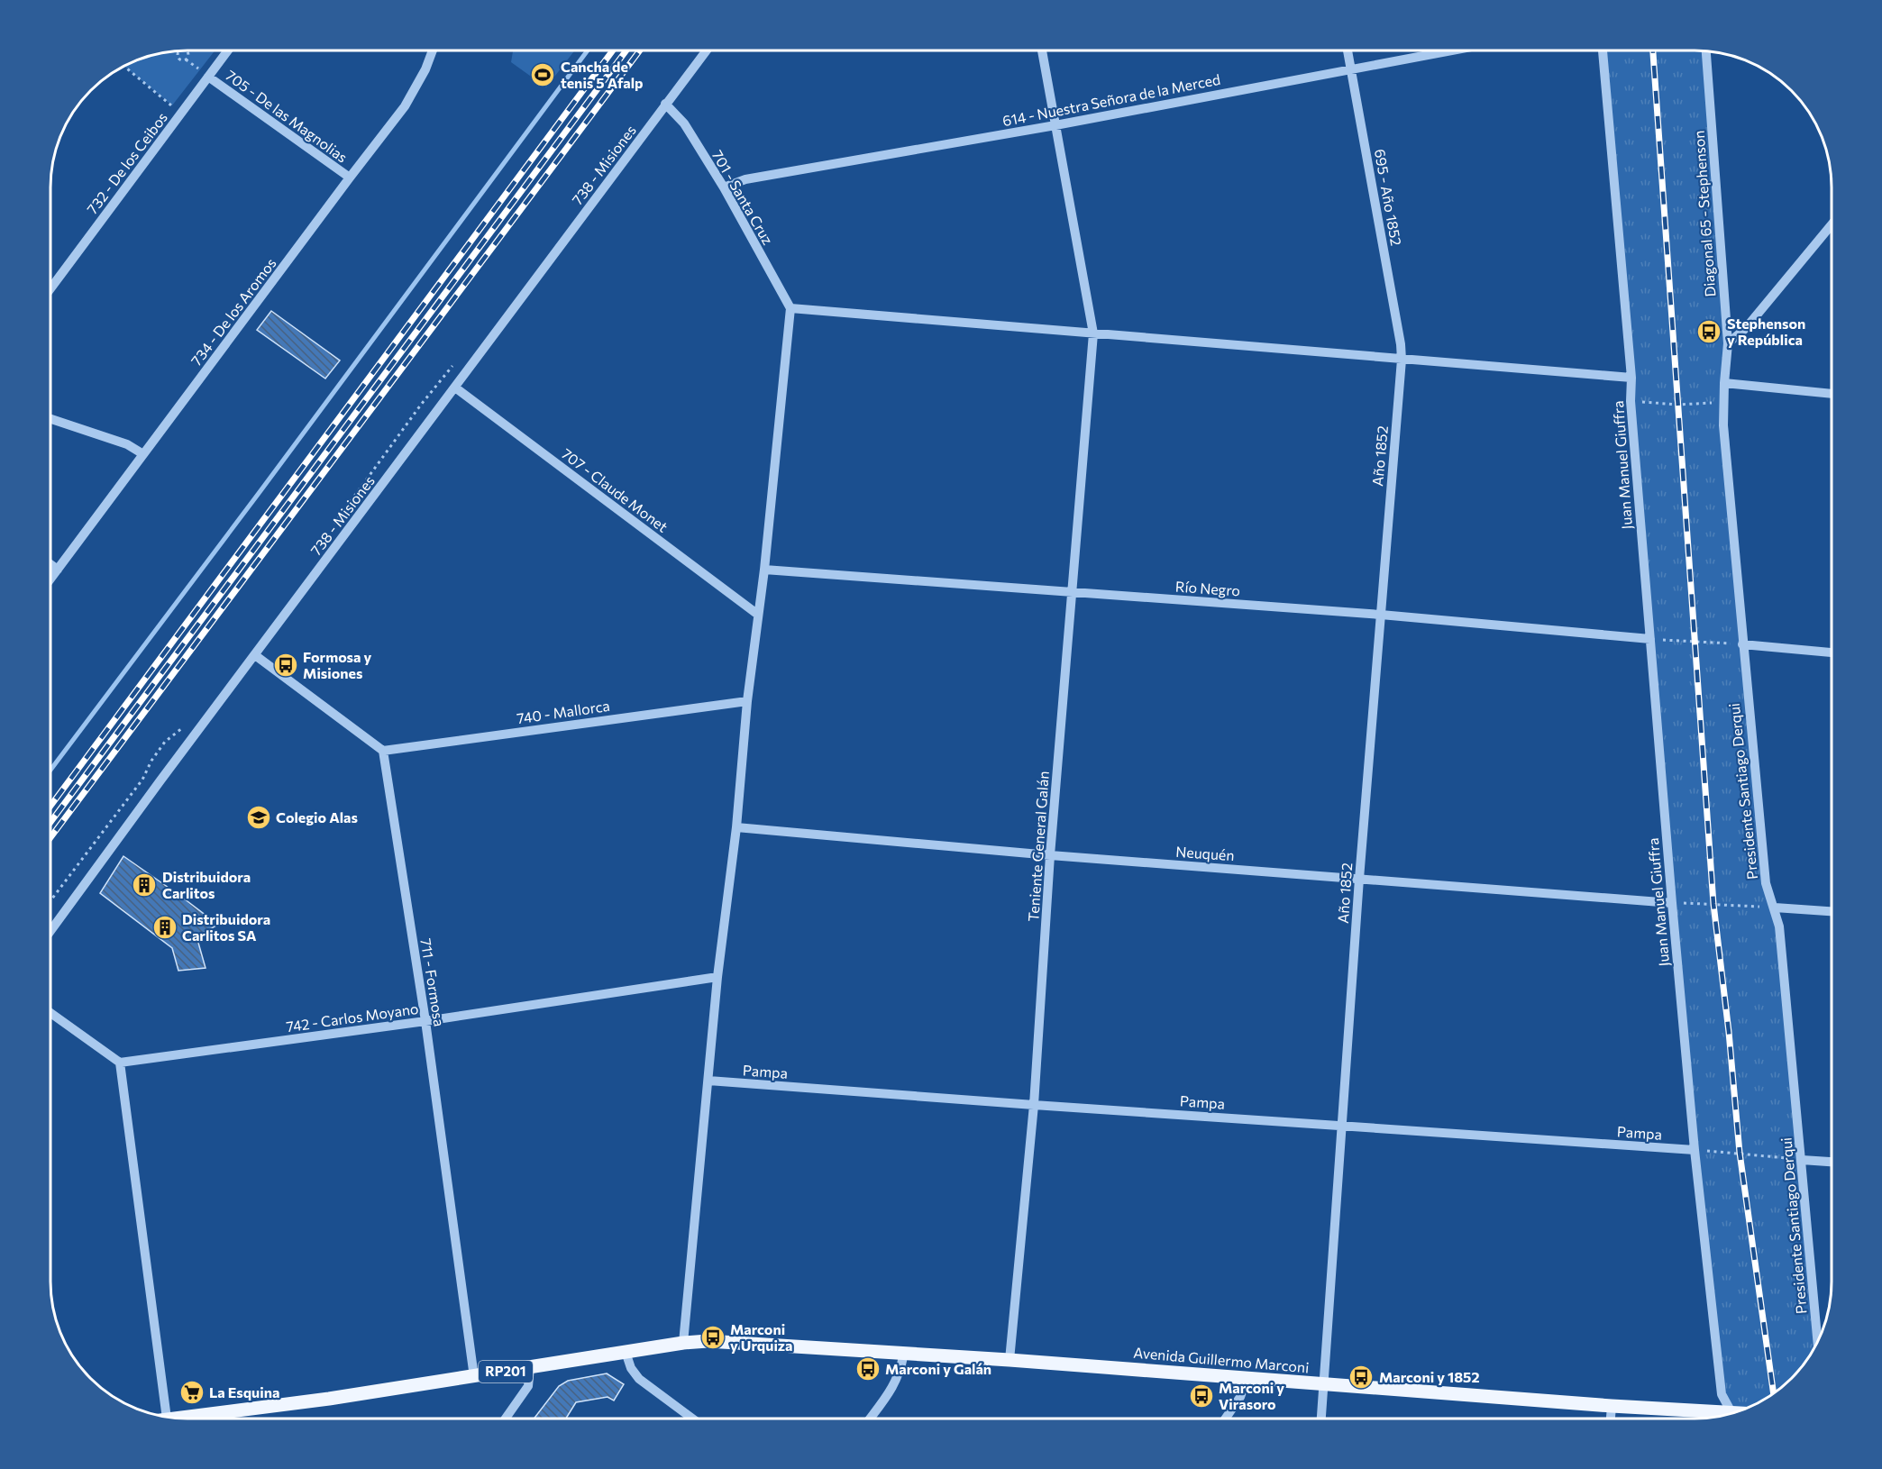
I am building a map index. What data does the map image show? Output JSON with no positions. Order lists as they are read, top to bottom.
{
  "streets": {
    "main road": ["Avenida Guillermo Marconi", "RP201"],
    "street": [
      "614 - Nuestra Señora de la Merced",
      "705 - De las Magnolias",
      "732 - De los Ceibos",
      "738 - Misiones",
      "701 - Santa Cruz",
      "695 - Año 1852",
      "Diagonal 65 - Stephenson",
      "734 - De los Aromos",
      "Año 1852",
      "Juan Manuel Giuffra",
      "707 - Claude Monet",
      "Río Negro",
      "740 - Mallorca",
      "Presidente Santiago Derqui",
      "Teniente General Galán",
      "Neuquén",
      "711 - Formosa",
      "742 - Carlos Moyano",
      "Pampa"
    ]
  },
  "crossings": [
    ["614 - Nuestra Señora de la Merced", "701 - Santa Cruz"],
    ["614 - Nuestra Señora de la Merced", "695 - Año 1852"],
    ["614 - Nuestra Señora de la Merced", "Teniente General Galán"],
    ["705 - De las Magnolias", "732 - De los Ceibos"],
    ["705 - De las Magnolias", "734 - De los Aromos"],
    ["738 - Misiones", "701 - Santa Cruz"],
    ["738 - Misiones", "707 - Claude Monet"],
    ["695 - Año 1852", "Año 1852"],
    ["Diagonal 65 - Stephenson", "Presidente Santiago Derqui"],
    ["Año 1852", "Río Negro"],
    ["Año 1852", "Neuquén"],
    ["Año 1852", "Pampa"],
    ["Año 1852", "Avenida Guillermo Marconi"],
    ["Juan Manuel Giuffra", "Río Negro"],
    ["Juan Manuel Giuffra", "Neuquén"],
    ["Juan Manuel Giuffra", "Pampa"],
    ["Río Negro", "Teniente General Galán"],
    ["740 - Mallorca", "711 - Formosa"],
    ["Teniente General Galán", "Neuquén"],
    ["Teniente General Galán", "Pampa"],
    ["Teniente General Galán", "Avenida Guillermo Marconi"],
    ["711 - Formosa", "742 - Carlos Moyano"],
    ["711 - Formosa", "RP201"],
    ["Avenida Guillermo Marconi", "RP201"]
  ],
  "places": {
    "sports": ["Cancha de tenis 5 Afalp"],
    "bus stop": [
      "Stephenson y República",
      "Formosa y Misiones",
      "Marconi y Urquiza",
      "Marconi y Galán",
      "Marconi y 1852",
      "Marconi y Virasoro"
    ],
    "school or university": ["Colegio Alas"],
    "building": ["Distribuidora Carlitos", "Distribuidora Carlitos SA"],
    "supermarket": ["La Esquina"]
  }
}
